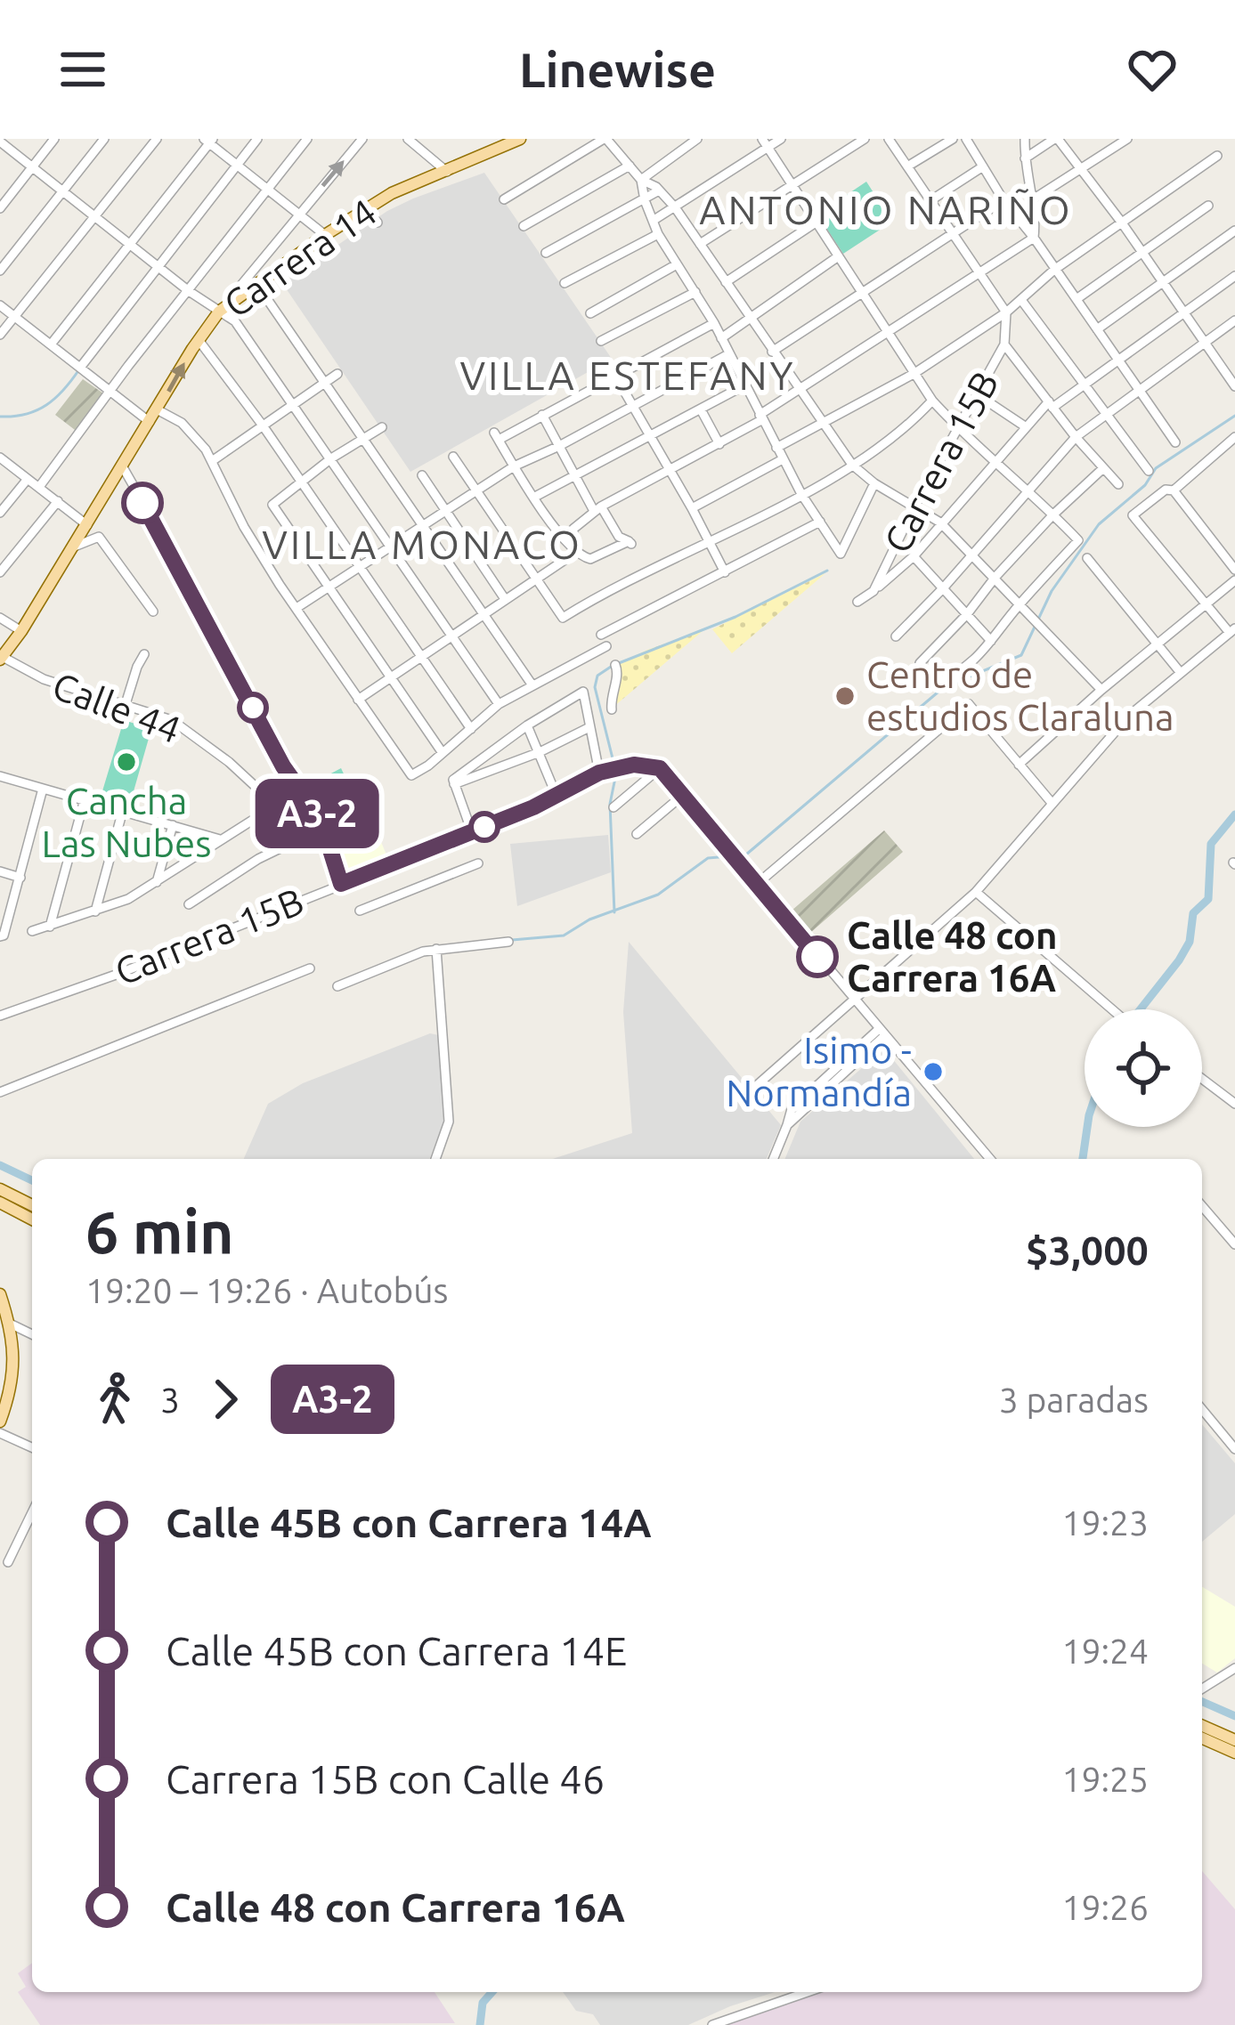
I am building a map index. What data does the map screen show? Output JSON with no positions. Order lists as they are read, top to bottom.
{
  "streets": {
    "main road": ["Carrera 14"],
    "street": ["Carrera 15B", "Calle 44"]
  },
  "crossings": [
    ["Carrera 14", "Calle 44"]
  ],
  "districts": ["ANTONIO NARIÑO", "VILLA ESTEFANY", "VILLA MONACO"],
  "places": [
    "Centro de estudios Claraluna",
    "Cancha Las Nubes",
    "Calle 48 con Carrera 16A",
    "Isimo - Normandía"
  ],
  "lines": ["bus line A3-2"],
  "page": {
    "header": "Linewise",
    "on_map": "A3-2",
    "heading": ["6 min", "19:20 – 19:26 · Autobús", "$3,000"],
    "legs": ["3", "A3-2", "3 paradas"],
    "list": [
      {
        "name": "Calle 45B con Carrera 14A",
        "value": "19:23"
      },
      {
        "name": "Calle 45B con Carrera 14E",
        "value": "19:24"
      },
      {
        "name": "Carrera 15B con Calle 46",
        "value": "19:25"
      },
      {
        "name": "Calle 48 con Carrera 16A",
        "value": "19:26"
      }
    ]
  }
}
